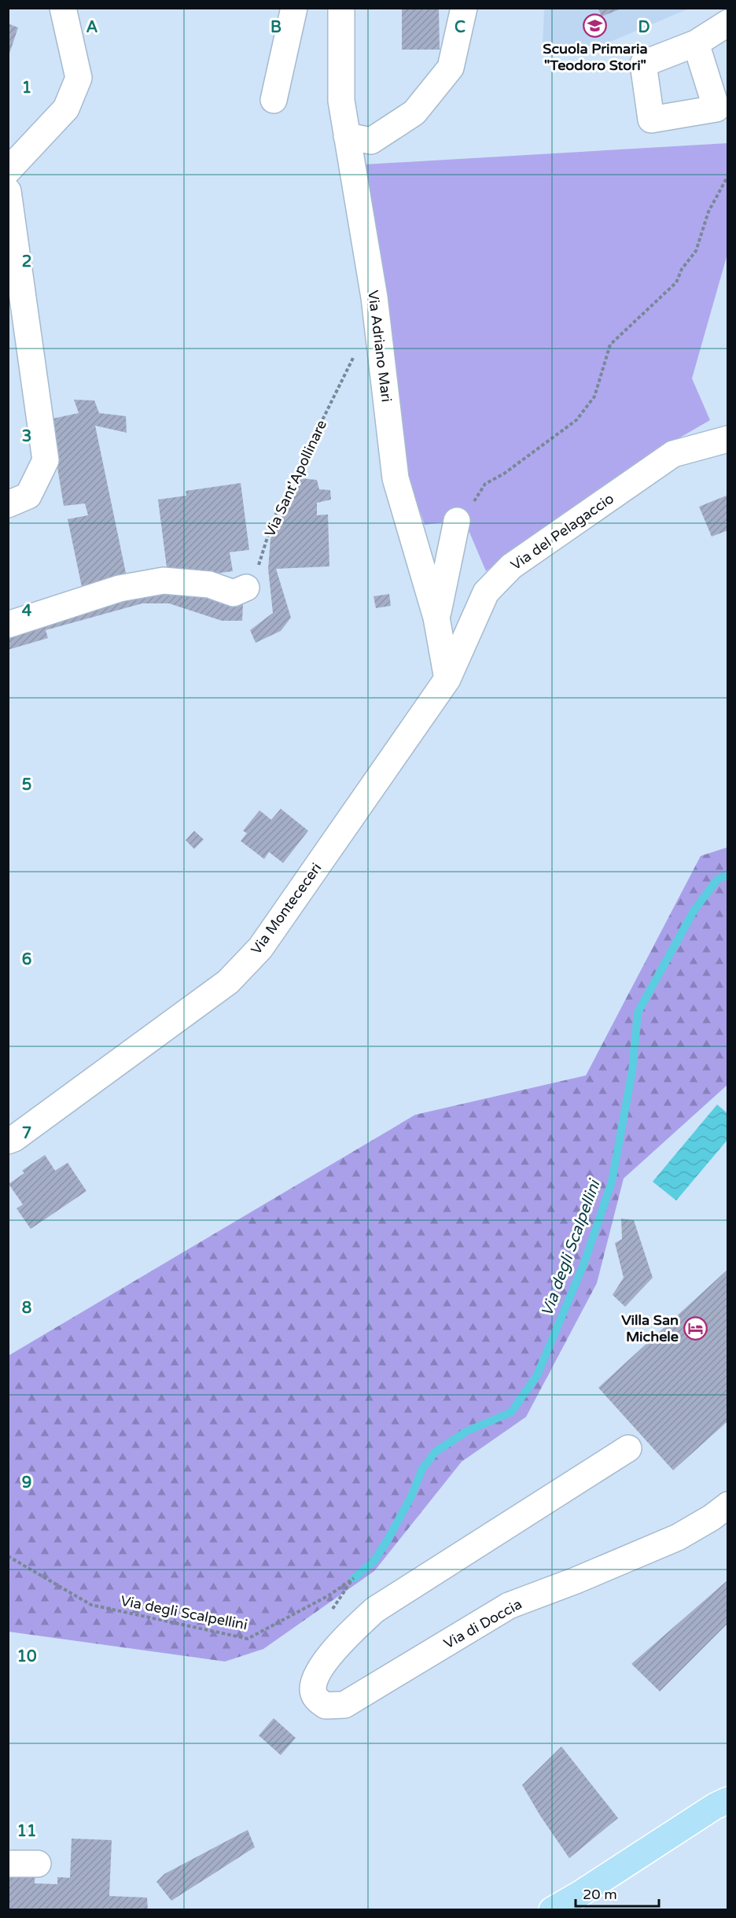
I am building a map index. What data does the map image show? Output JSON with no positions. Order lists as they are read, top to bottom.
{
  "streets": {
    "street": [
      "Via Adriano Mari",
      "Via del Pelagaccio",
      "Via Montececeri",
      "Via di Doccia"
    ],
    "path": ["Via Sant'Apollinare", "Via degli Scalpellini"]
  },
  "crossings": [
    ["Via Adriano Mari", "Via del Pelagaccio"],
    ["Via Adriano Mari", "Via Montececeri"],
    ["Via del Pelagaccio", "Via Montececeri"]
  ],
  "water": ["Via degli Scalpellini"],
  "places": {
    "school or university": ["Scuola Primaria \"Teodoro Stori\""],
    "hotel": ["Villa San Michele"]
  },
  "scale_bar": "20 m",
  "grid": {
    "columns": [
      "A",
      "B",
      "C",
      "D"
    ],
    "rows": [
      "1",
      "2",
      "3",
      "4",
      "5",
      "6",
      "7",
      "8",
      "9",
      "10",
      "11"
    ]
  }
}
